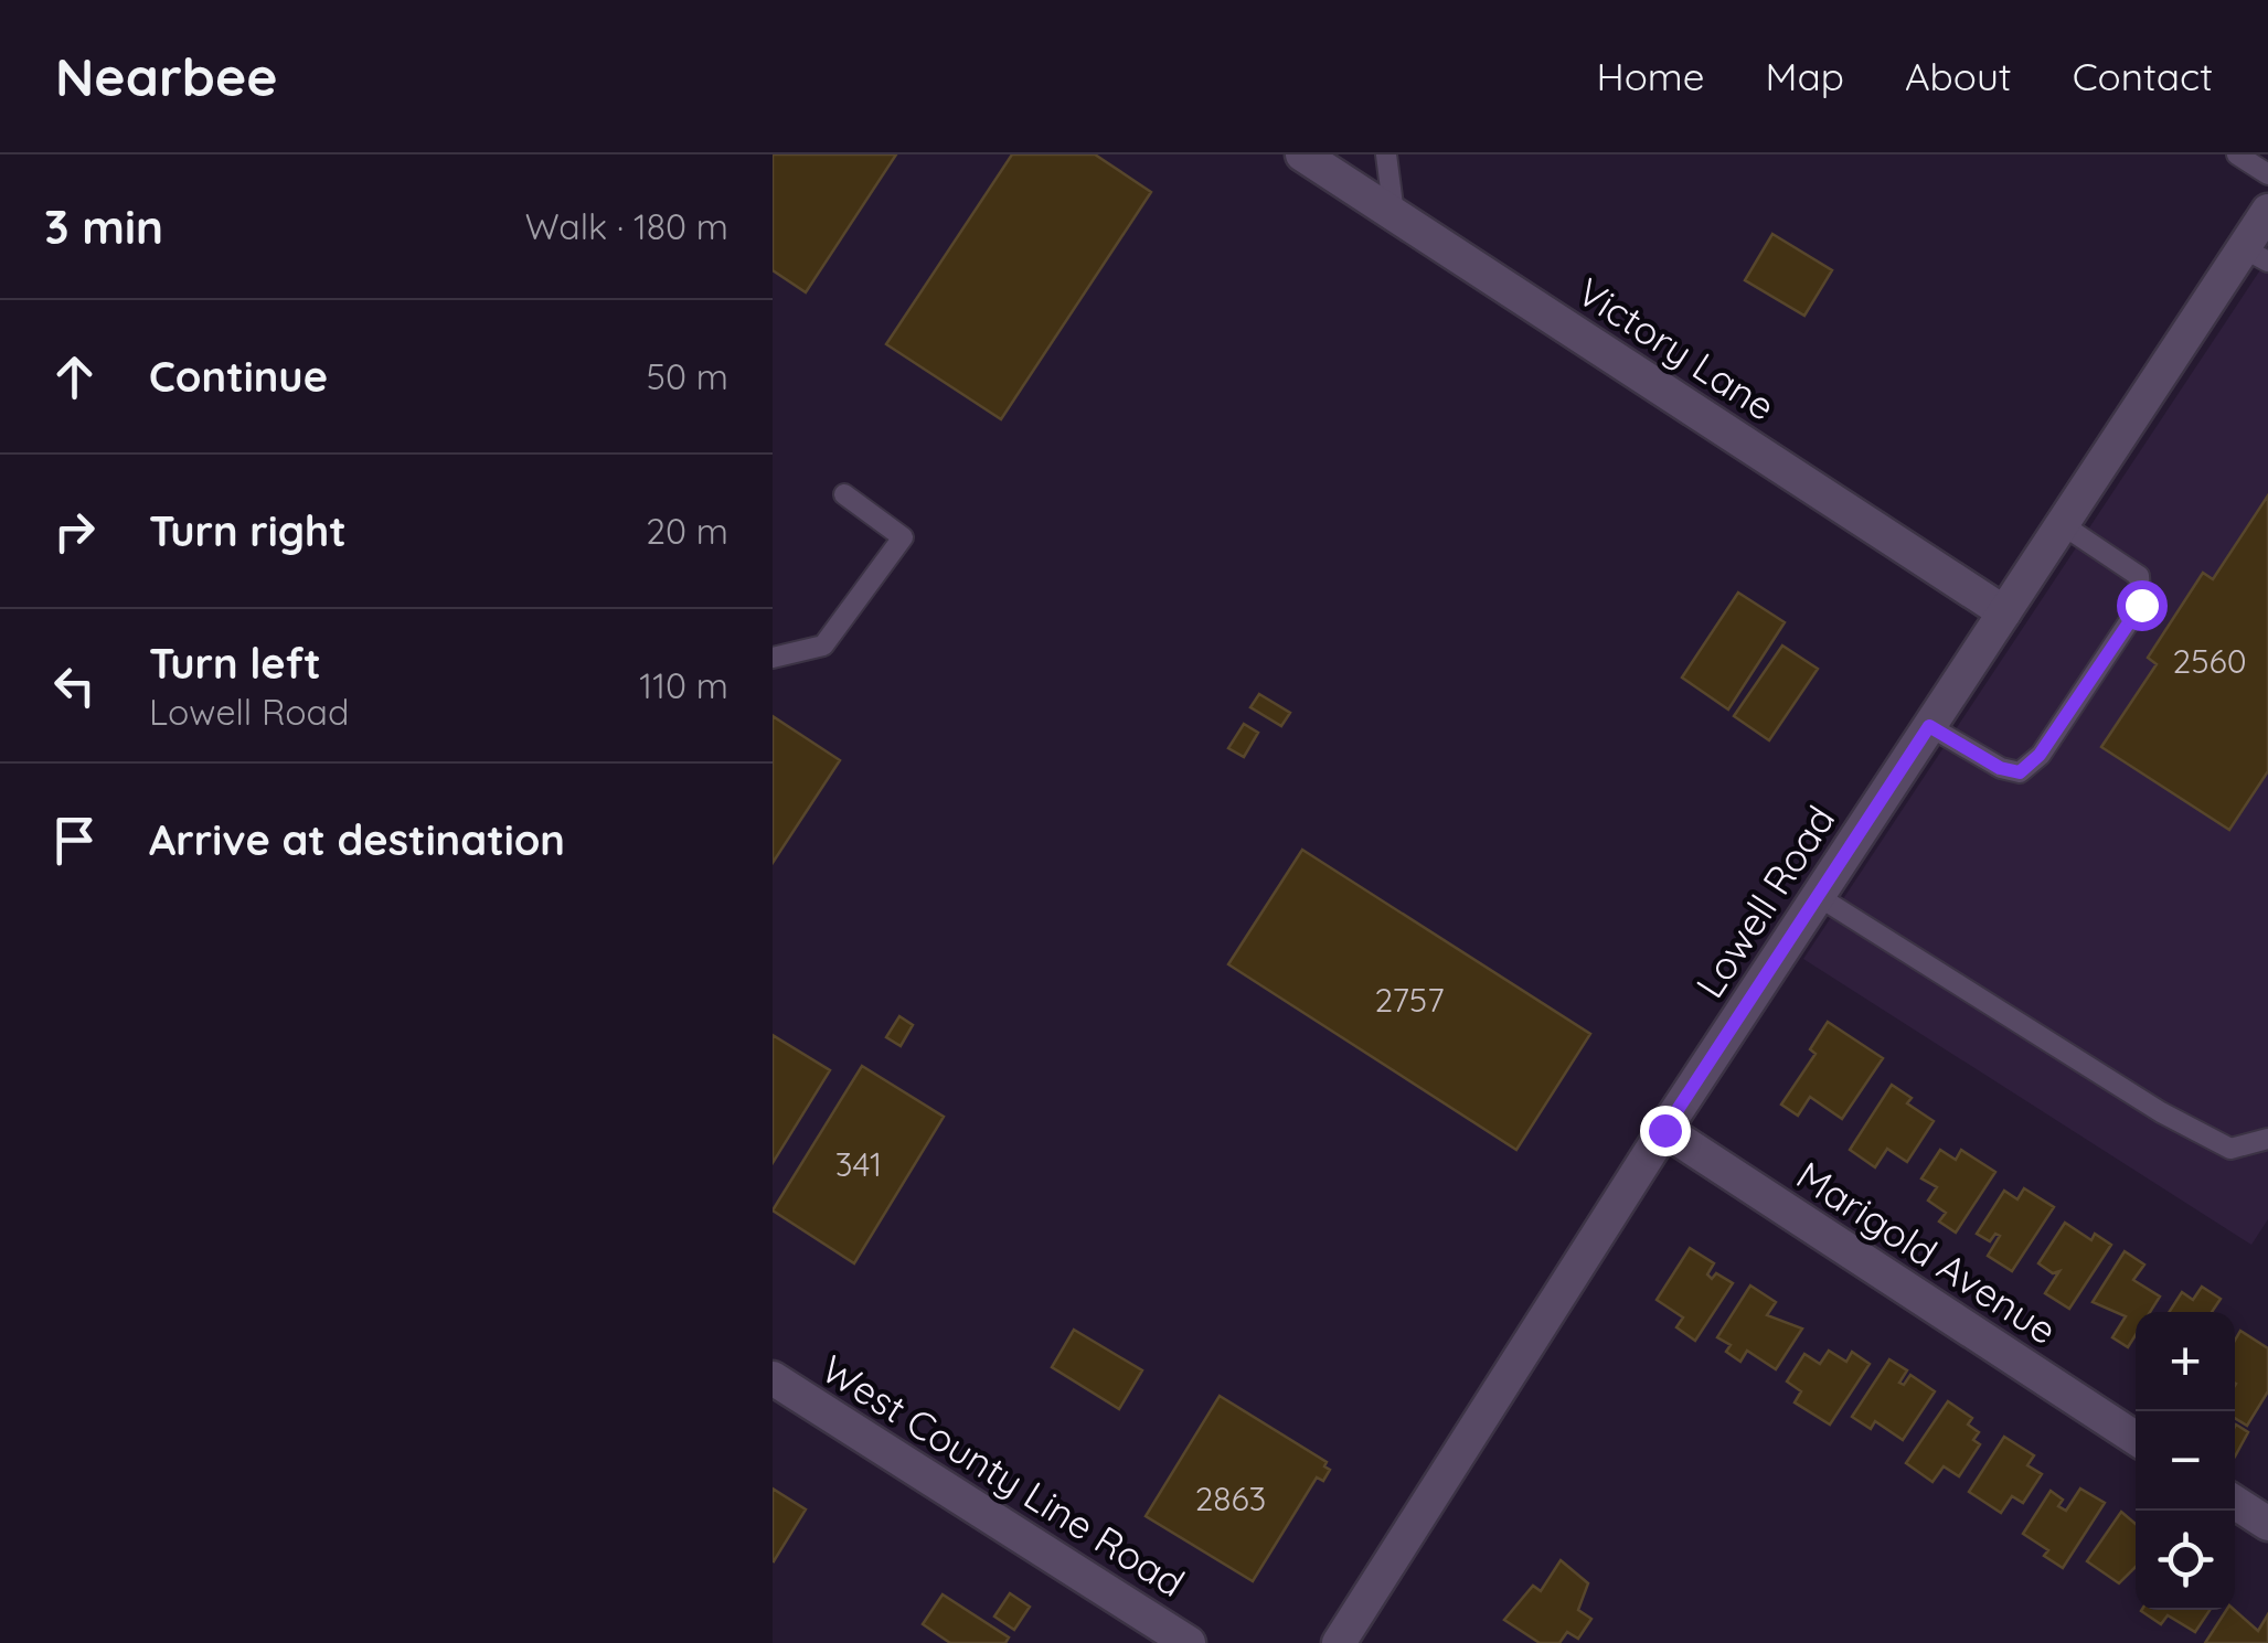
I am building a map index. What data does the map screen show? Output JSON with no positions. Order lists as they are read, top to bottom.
{
  "streets": {
    "street": [
      "Victory Lane",
      "Lowell Road",
      "Marigold Avenue",
      "West County Line Road"
    ]
  },
  "crossings": [
    ["Victory Lane", "Lowell Road"],
    ["Lowell Road", "Marigold Avenue"]
  ],
  "house_numbers": [
    "2560",
    "2757",
    "341",
    "2863"
  ],
  "page": {
    "header": "Nearbee",
    "nav": [
      "Home",
      "Map",
      "About",
      "Contact"
    ],
    "heading": ["3 min", "Walk · 180 m"],
    "list": [
      ["Continue", "50 m"],
      ["Turn right", "20 m"],
      ["Turn left", "Lowell Road", "110 m"],
      "Arrive at destination"
    ],
    "map_buttons": ["+", "−"]
  }
}
